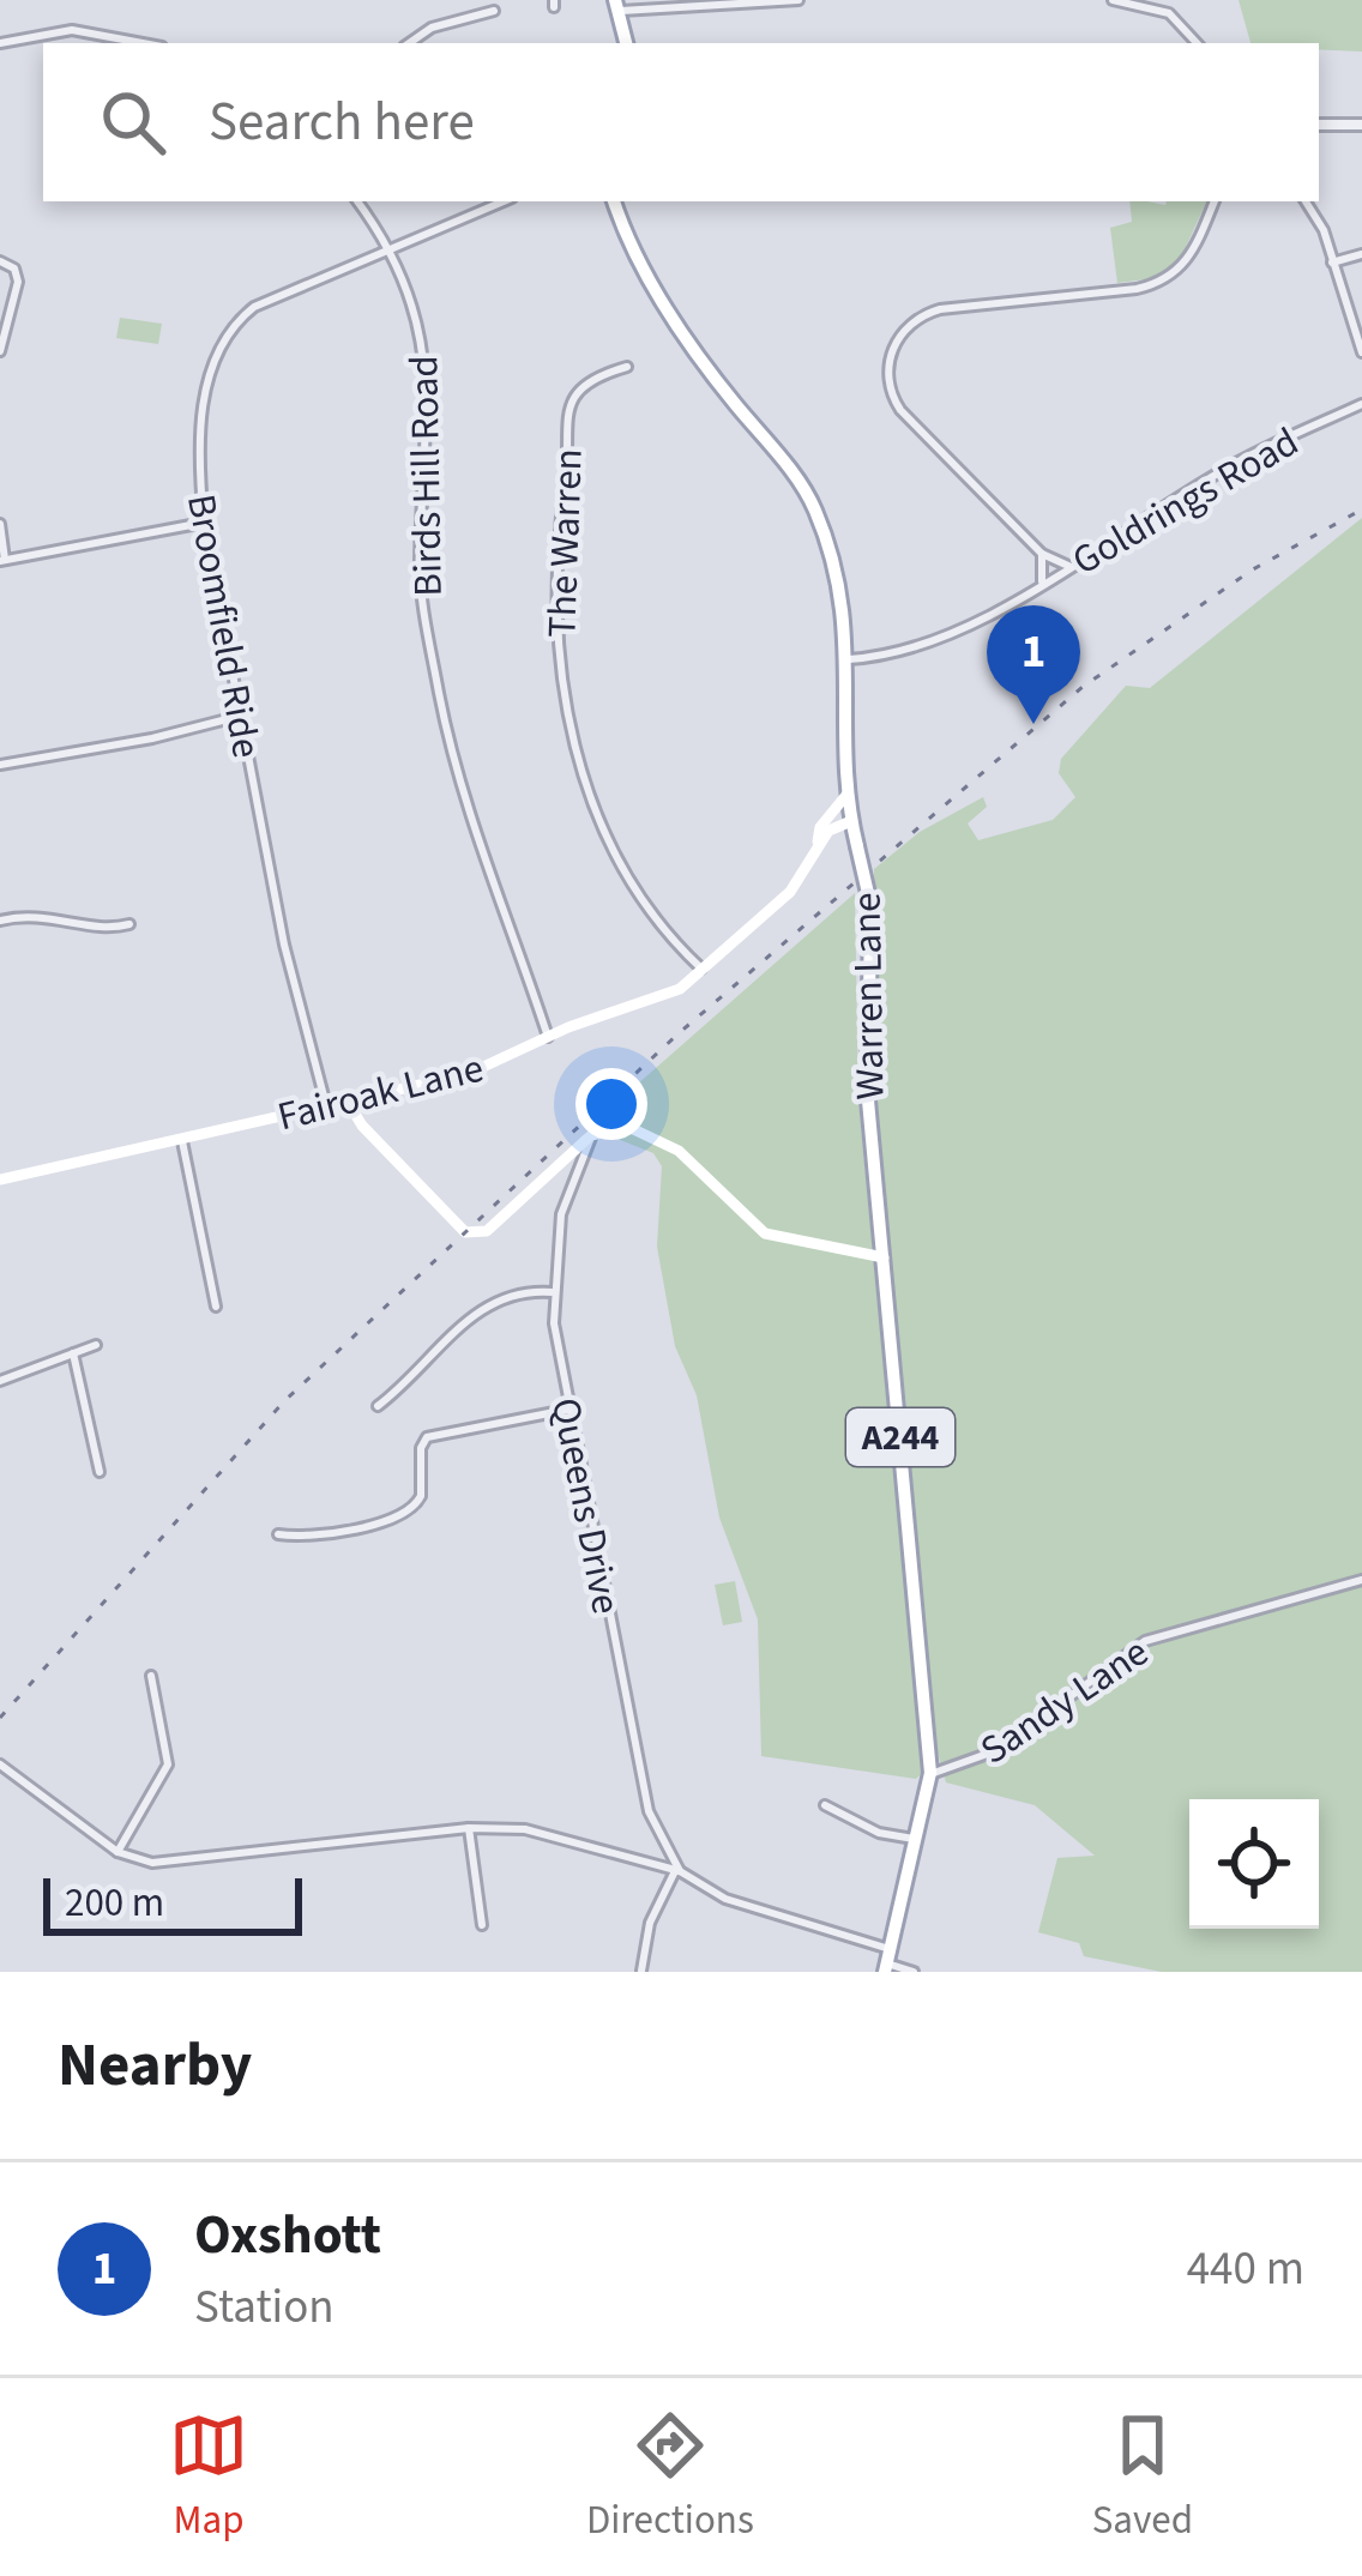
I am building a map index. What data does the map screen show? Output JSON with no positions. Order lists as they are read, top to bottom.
{
  "streets": {
    "main road": ["Warren Lane", "Fairoak Lane", "A244"],
    "street": [
      "Birds Hill Road",
      "Goldrings Road",
      "The Warren",
      "Broomfield Ride",
      "Queens Drive",
      "Sandy Lane"
    ]
  },
  "crossings": [
    ["Birds Hill Road", "Broomfield Ride"],
    ["Birds Hill Road", "Fairoak Lane"],
    ["Goldrings Road", "Warren Lane"],
    ["The Warren", "Fairoak Lane"],
    ["Broomfield Ride", "Fairoak Lane"],
    ["Warren Lane", "Fairoak Lane"],
    ["Warren Lane", "A244"],
    ["Warren Lane", "Sandy Lane"],
    ["A244", "Sandy Lane"]
  ],
  "scale_bar": "200 m",
  "page": {
    "search": "Search here",
    "pins": "1",
    "scale": "200 m",
    "heading": "Nearby",
    "list": [
      {
        "mark": "1",
        "name": "Oxshott",
        "note": "Station",
        "value": "440 m"
      }
    ],
    "nav": ["Map", "Directions", "Saved"]
  }
}
